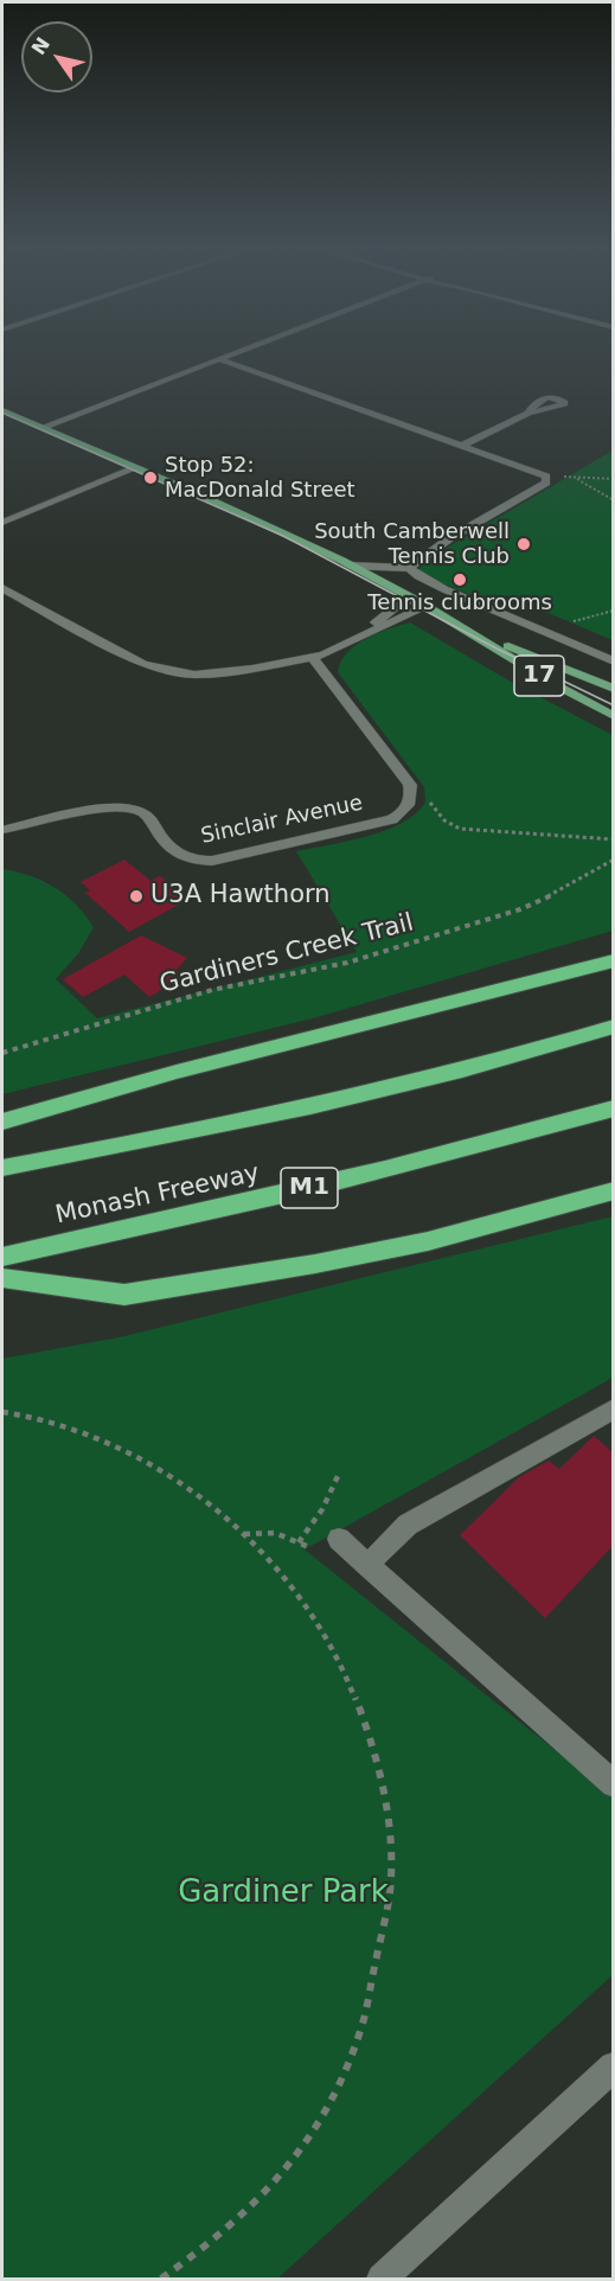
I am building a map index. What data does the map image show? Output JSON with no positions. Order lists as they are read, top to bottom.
{
  "streets": {
    "highway": ["M1", "Monash Freeway"],
    "main road": ["17"],
    "street": ["Sinclair Avenue"],
    "path": ["Gardiners Creek Trail"]
  },
  "parks": ["Gardiner Park"],
  "places": [
    "Stop 52: MacDonald Street",
    "South Camberwell Tennis Club",
    "Tennis clubrooms",
    "U3A Hawthorn"
  ],
  "north": "top left"
}
